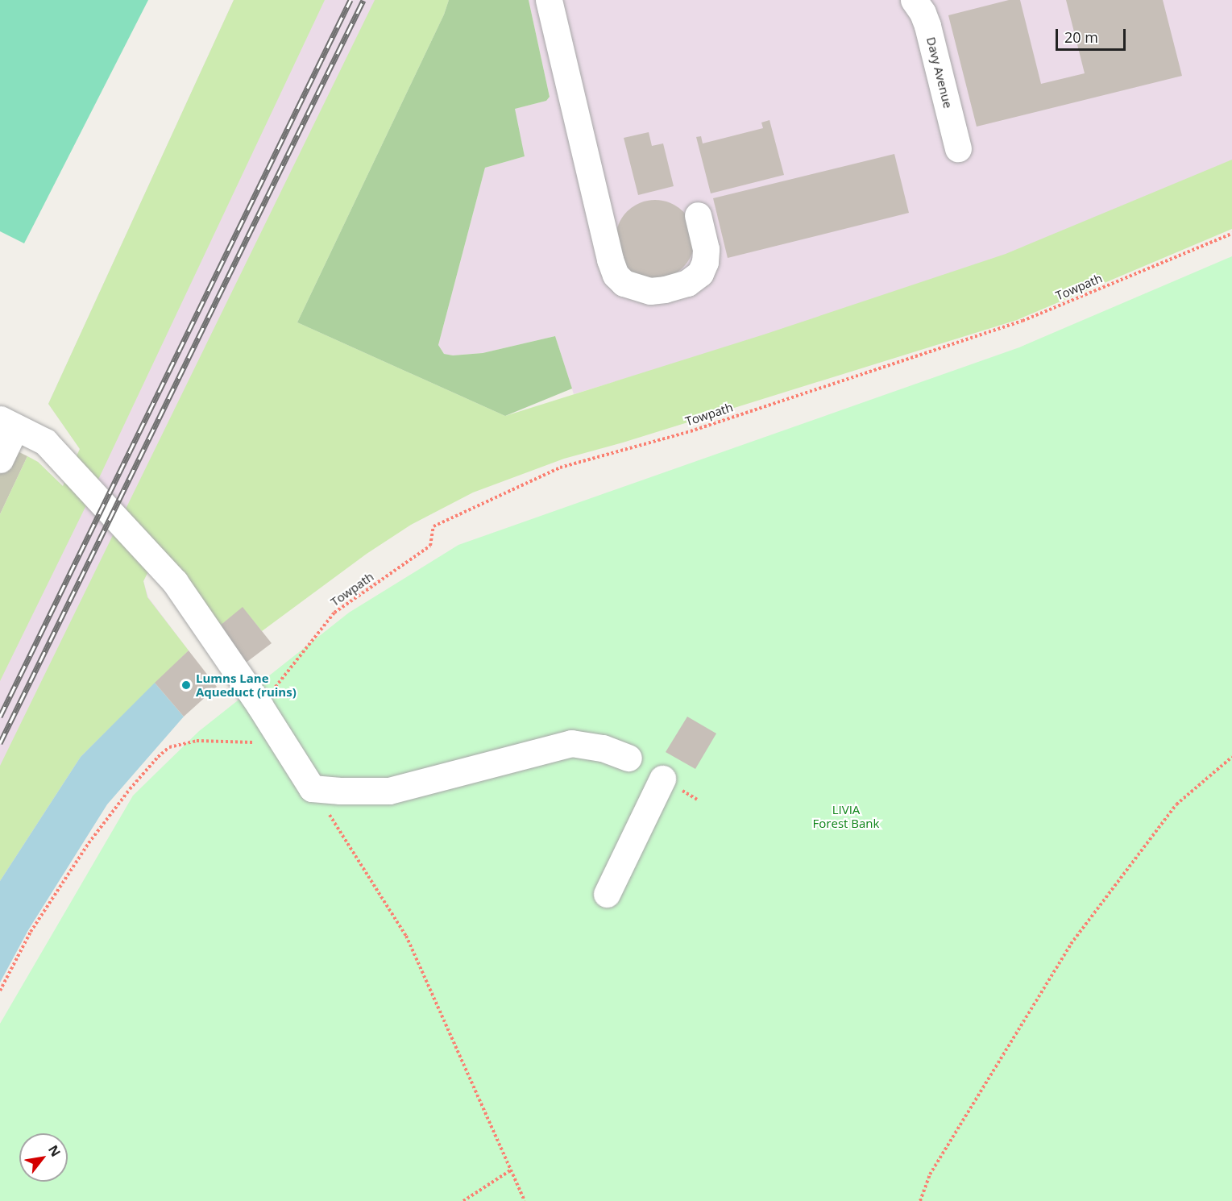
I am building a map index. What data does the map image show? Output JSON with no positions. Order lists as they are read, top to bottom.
{
  "streets": {
    "lane": ["Davy Avenue"],
    "path": ["Towpath"]
  },
  "parks": ["LIVIA Forest Bank"],
  "places": ["Lumns Lane Aqueduct (ruins)"],
  "scale_bar": "20 m",
  "north": "top right"
}
